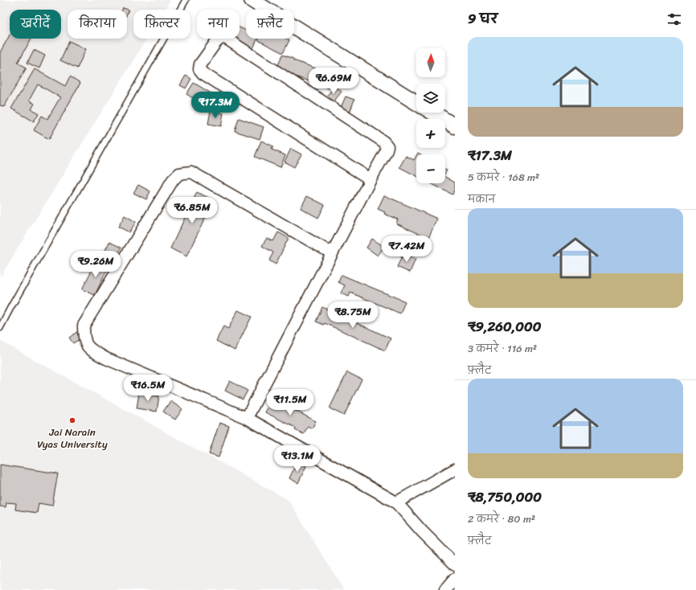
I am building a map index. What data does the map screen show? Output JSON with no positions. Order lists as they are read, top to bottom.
{
  "places": ["Jai Narain Vyas University"],
  "north": "top",
  "page": {
    "heading": "9 घर",
    "chip": [
      "खरीदें",
      "किराया",
      "फ़िल्टर",
      "नया",
      "फ़्लैट"
    ],
    "list": [
      {
        "name": "₹17.3M",
        "note": "5 कमरे · 168 m² · मकान"
      },
      {
        "name": "₹9,260,000",
        "note": "3 कमरे · 116 m² · फ़्लैट"
      },
      {
        "name": "₹8,750,000",
        "note": "2 कमरे · 80 m² · फ़्लैट"
      }
    ],
    "map_buttons": ["+", "−"],
    "price": [
      "₹6.69M",
      "₹17.3M",
      "₹6.85M",
      "₹7.42M",
      "₹9.26M",
      "₹8.75M",
      "₹16.5M",
      "₹11.5M",
      "₹13.1M"
    ]
  }
}
